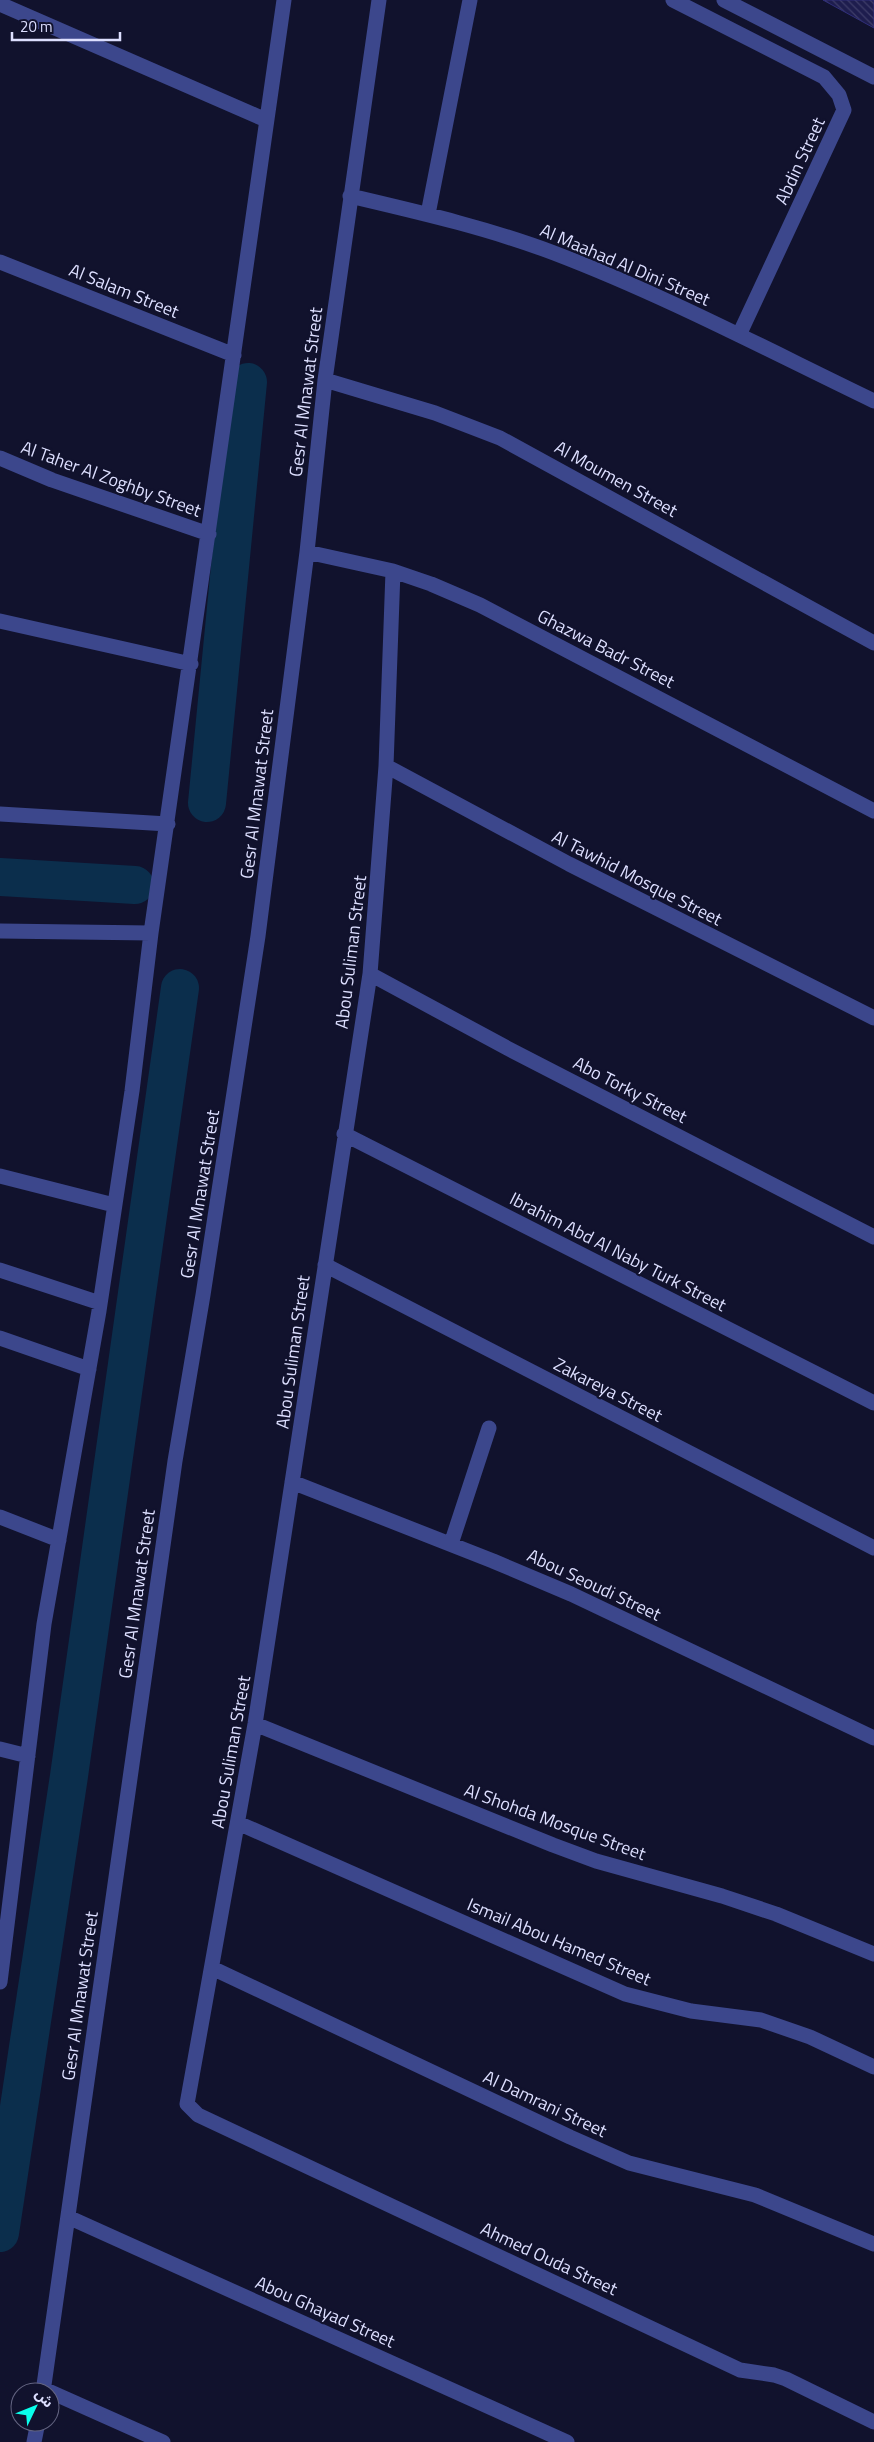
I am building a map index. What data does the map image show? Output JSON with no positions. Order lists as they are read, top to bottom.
{
  "streets": {
    "street": [
      "Abdin Street",
      "Al Maahad Al Dini Street",
      "Al Salam Street",
      "Gesr Al Mnawat Street",
      "Al Taher Al Zoghby Street",
      "Al Moumen Street",
      "Ghazwa Badr Street",
      "Al Tawhid Mosque Street",
      "Abou Suliman Street",
      "Abo Torky Street",
      "Ibrahim Abd Al Naby Turk Street",
      "Zakareya Street",
      "Abou Seoudi Street",
      "Al Shohda Mosque Street",
      "Ismail Abou Hamed Street",
      "Al Damrani Street",
      "Ahmed Ouda Street",
      "Abou Ghayad Street"
    ]
  },
  "crossings": [
    ["Abdin Street", "Al Maahad Al Dini Street"],
    ["Al Maahad Al Dini Street", "Gesr Al Mnawat Street"],
    ["Gesr Al Mnawat Street", "Al Moumen Street"],
    ["Gesr Al Mnawat Street", "Ghazwa Badr Street"],
    ["Gesr Al Mnawat Street", "Abou Ghayad Street"],
    ["Ghazwa Badr Street", "Abou Suliman Street"],
    ["Al Tawhid Mosque Street", "Abou Suliman Street"],
    ["Abou Suliman Street", "Abo Torky Street"],
    ["Abou Suliman Street", "Ibrahim Abd Al Naby Turk Street"],
    ["Abou Suliman Street", "Zakareya Street"],
    ["Abou Suliman Street", "Abou Seoudi Street"],
    ["Abou Suliman Street", "Al Shohda Mosque Street"],
    ["Abou Suliman Street", "Ismail Abou Hamed Street"],
    ["Abou Suliman Street", "Al Damrani Street"],
    ["Abou Suliman Street", "Ahmed Ouda Street"]
  ],
  "scale_bar": "20 m",
  "north": "top right"
}
